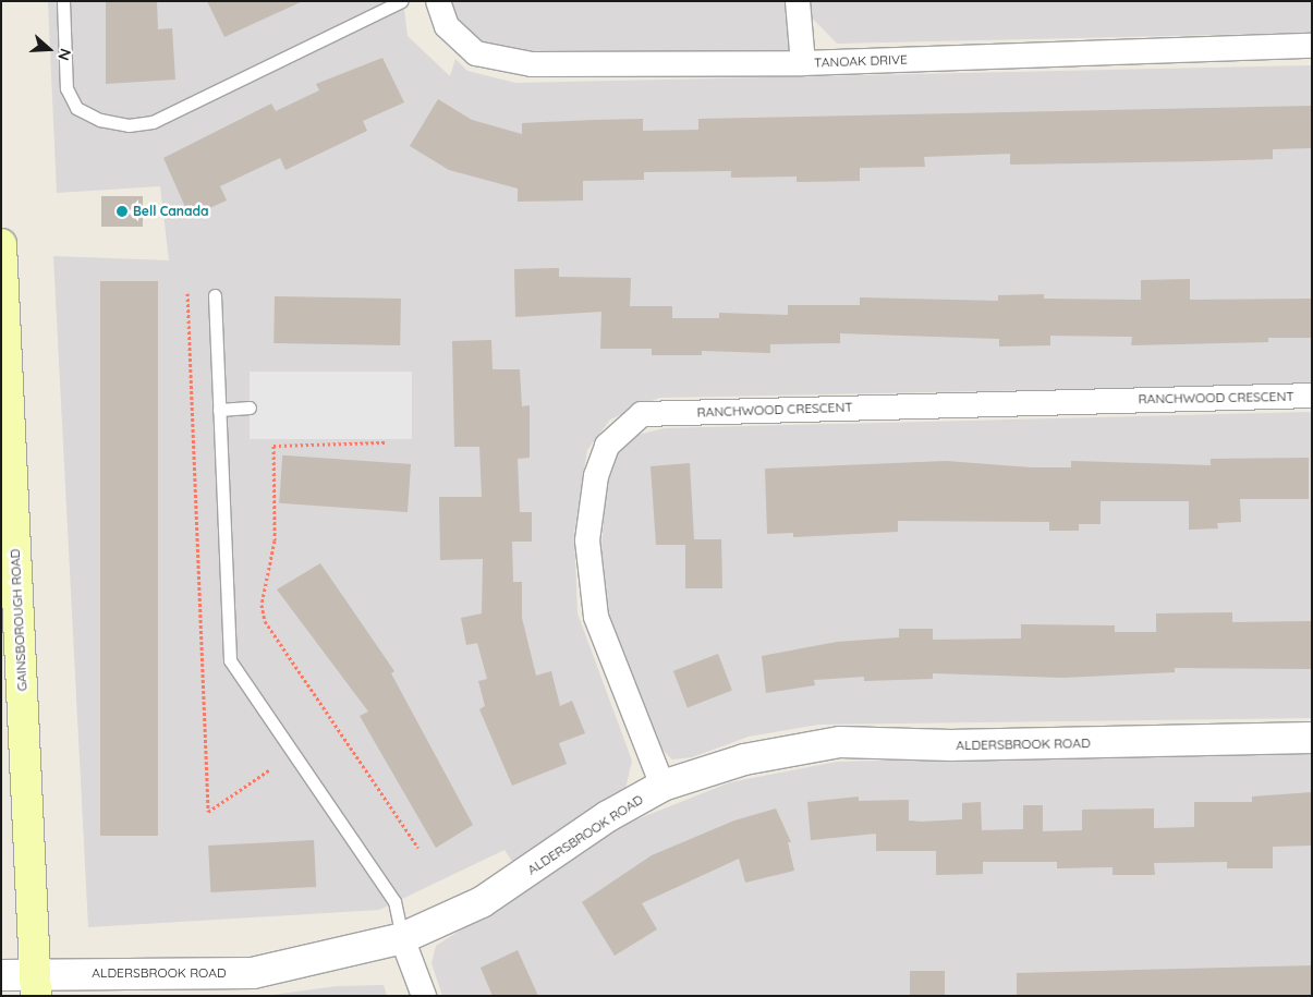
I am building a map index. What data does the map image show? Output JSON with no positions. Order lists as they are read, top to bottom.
{
  "streets": {
    "main road": ["GAINSBOROUGH ROAD"],
    "street": ["TANOAK DRIVE", "RANCHWOOD CRESCENT", "ALDERSBROOK ROAD"]
  },
  "crossings": [
    ["RANCHWOOD CRESCENT", "ALDERSBROOK ROAD"],
    ["GAINSBOROUGH ROAD", "ALDERSBROOK ROAD"]
  ],
  "places": ["Bell Canada"],
  "north": "right"
}
